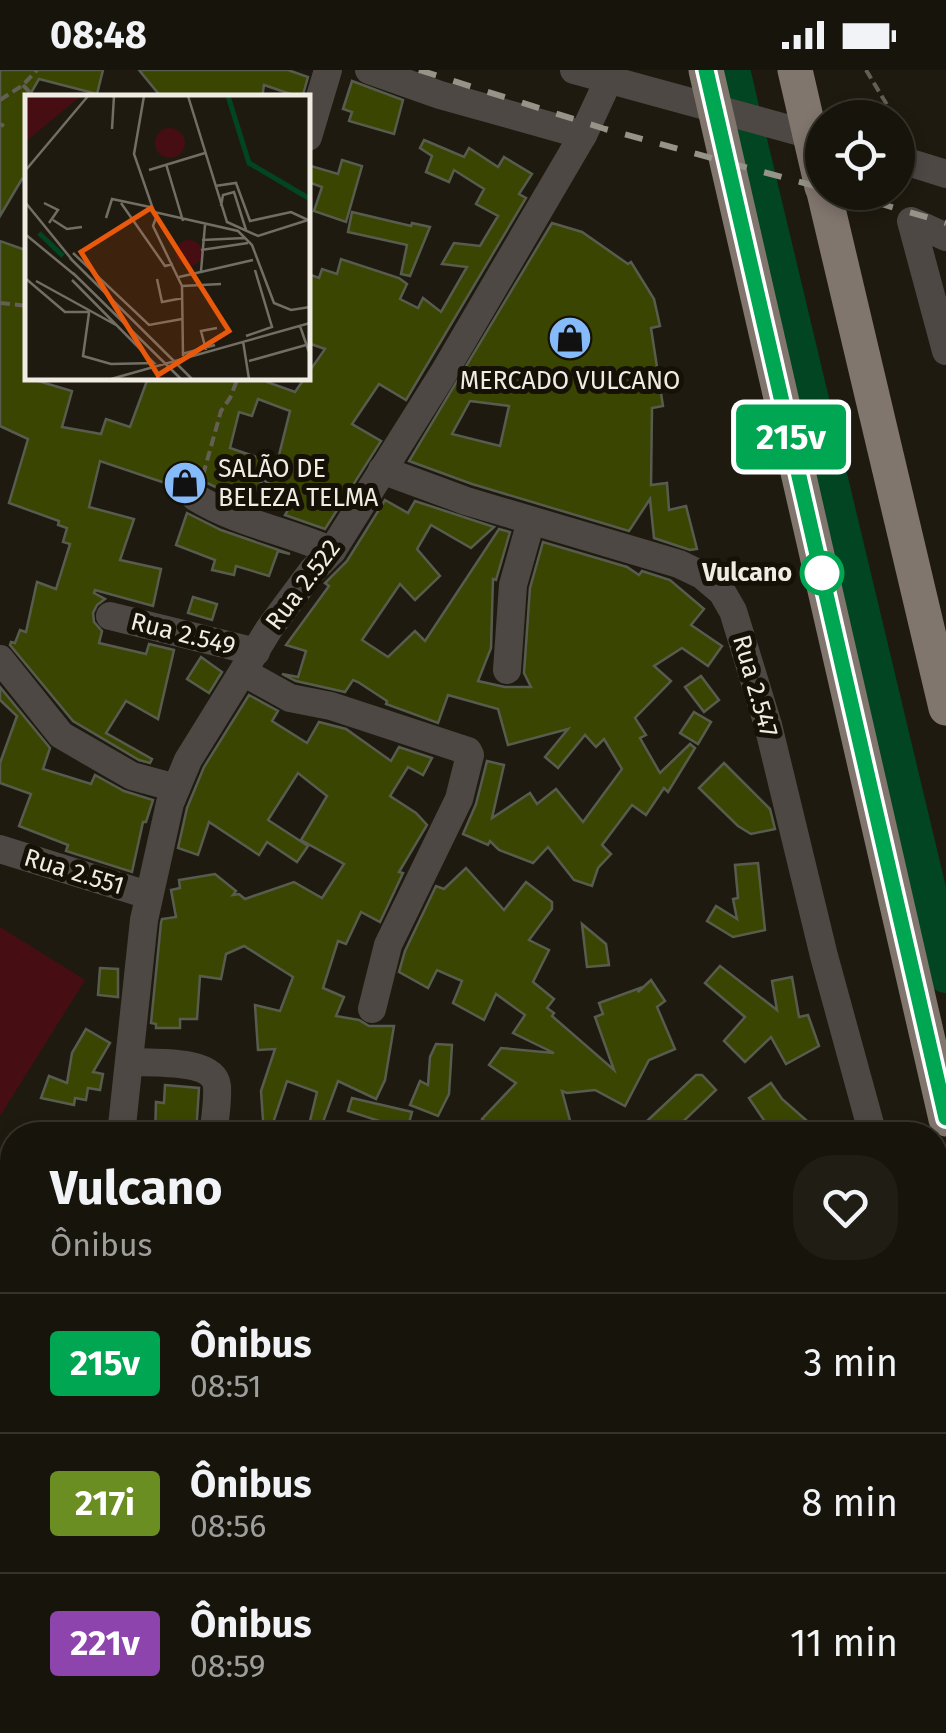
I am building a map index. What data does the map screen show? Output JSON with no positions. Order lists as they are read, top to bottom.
{
  "streets": {
    "street": [
      "Rua 2.522",
      "Rua 2.549",
      "Rua 2.547",
      "Rua 2.551"
    ]
  },
  "crossings": [
    ["Rua 2.522", "Rua 2.549"],
    ["Rua 2.522", "Rua 2.547"],
    ["Rua 2.522", "Rua 2.551"]
  ],
  "places": {
    "shop": ["MERCADO VULCANO", "SALÃO DE BELEZA TELMA"],
    "other": ["Vulcano"]
  },
  "lines": ["bus line 215v"],
  "page": {
    "status": "08:48",
    "on_map": "215v",
    "heading": ["Vulcano", "Ônibus"],
    "list": [
      {
        "mark": "215v",
        "name": "Ônibus",
        "note": "08:51",
        "value": "3 min"
      },
      {
        "mark": "217i",
        "name": "Ônibus",
        "note": "08:56",
        "value": "8 min"
      },
      {
        "mark": "221v",
        "name": "Ônibus",
        "note": "08:59",
        "value": "11 min"
      }
    ]
  }
}
